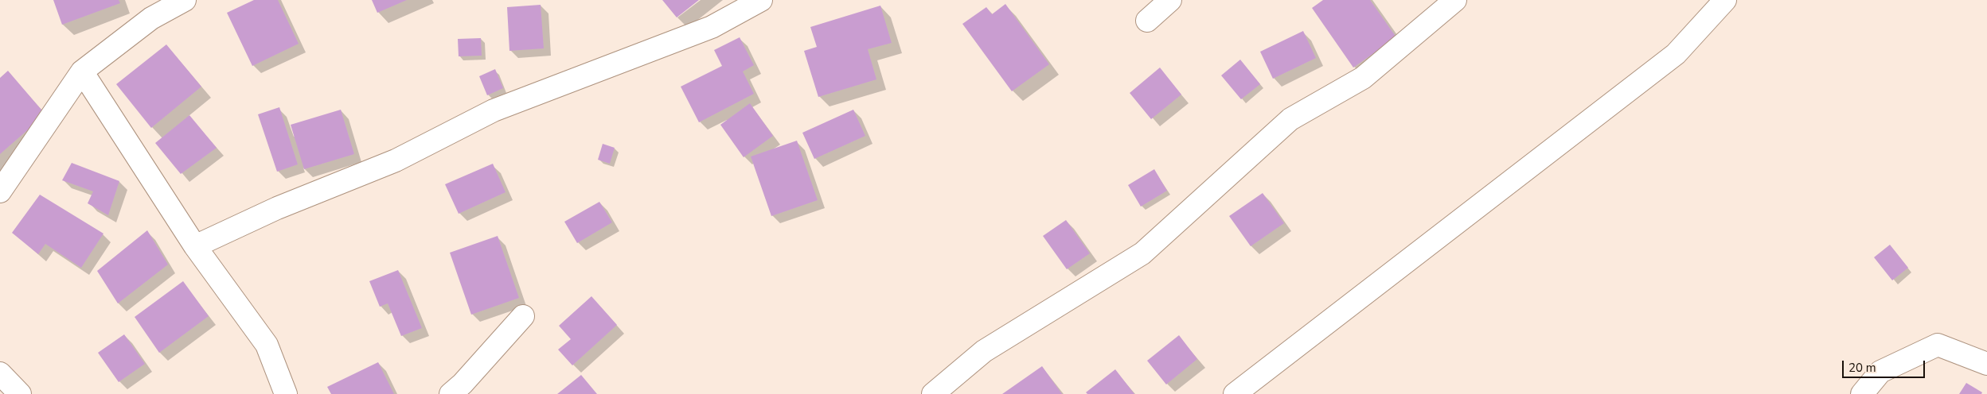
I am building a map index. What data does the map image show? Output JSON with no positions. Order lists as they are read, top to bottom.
{
  "scale_bar": "20 m"
}
